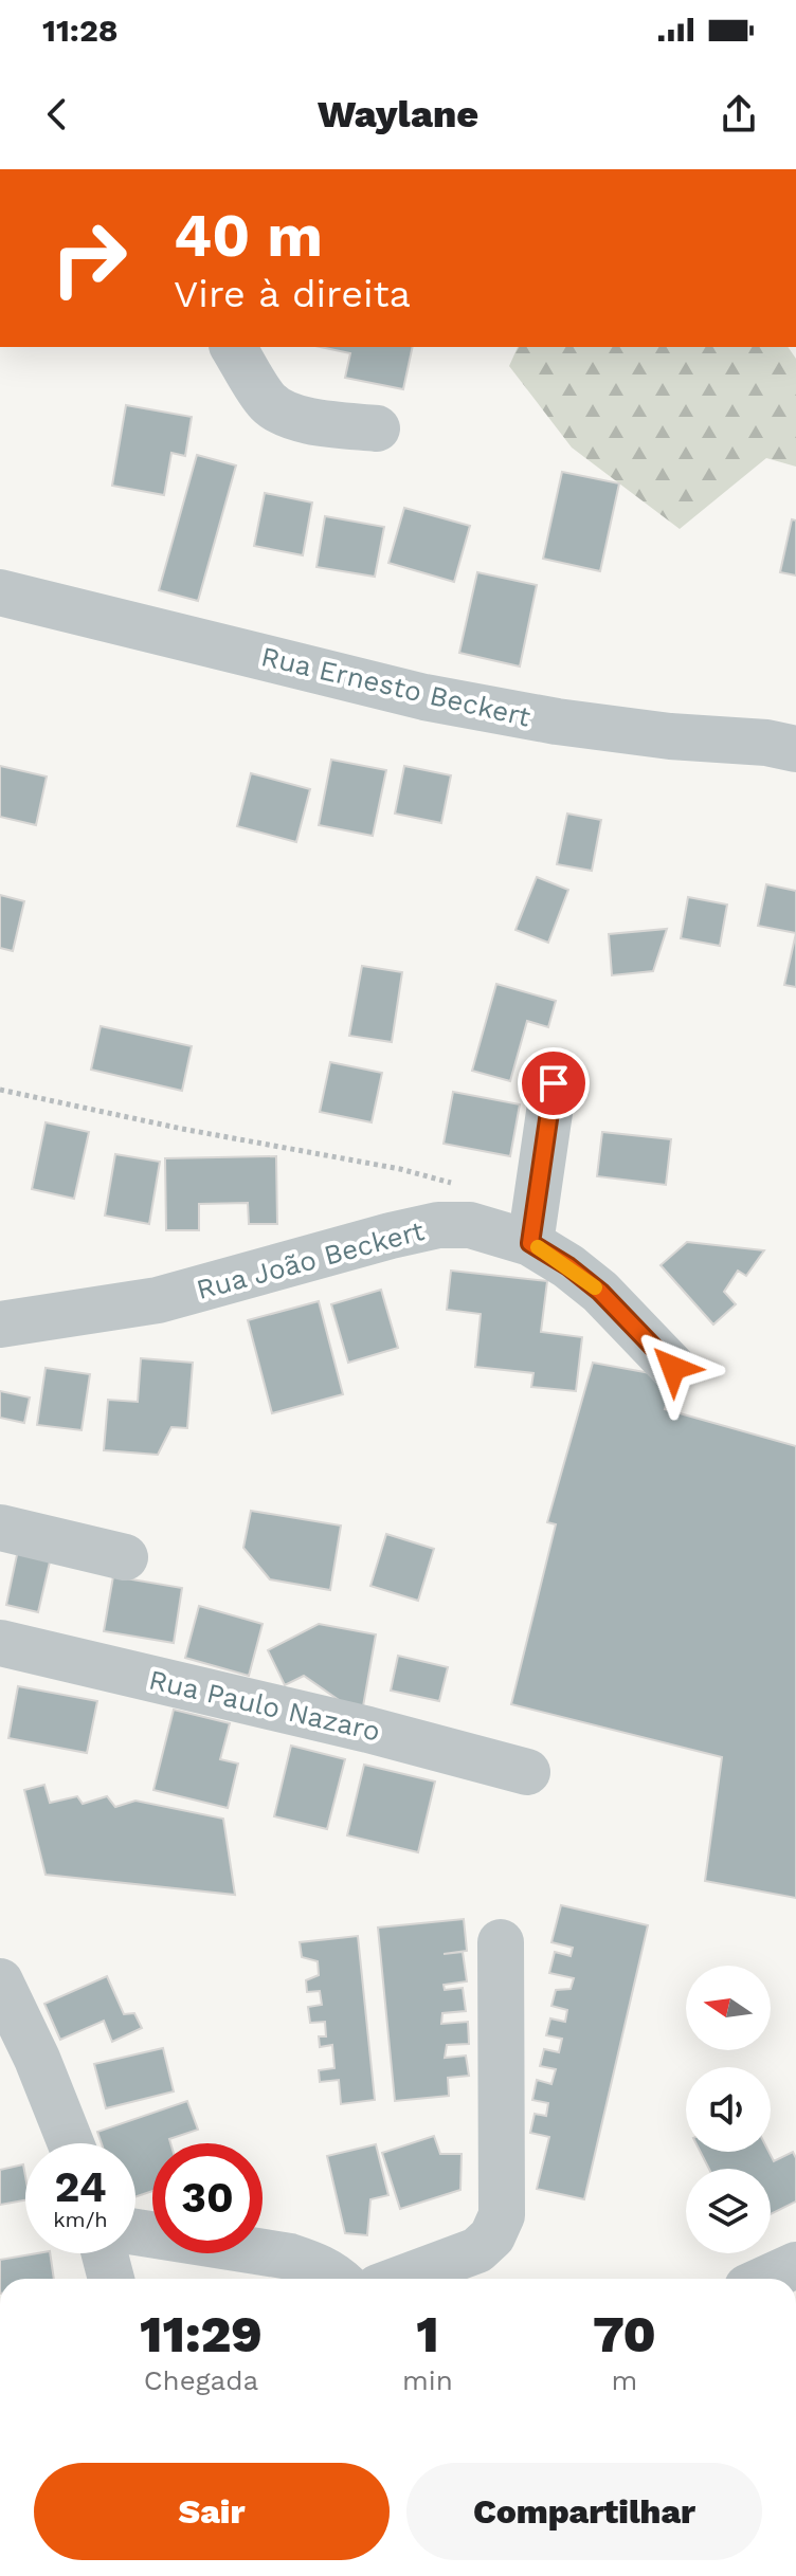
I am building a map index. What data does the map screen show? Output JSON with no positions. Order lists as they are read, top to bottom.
{
  "streets": {
    "street": ["Rua Ernesto Beckert", "Rua João Beckert", "Rua Paulo Nazaro"]
  },
  "north": "left",
  "page": {
    "status": "11:28",
    "header": "Waylane",
    "turn": ["40 m", "Vire à direita"],
    "speed": "24 km/h",
    "limit": "30",
    "eta": [
      "11:29",
      "Chegada",
      "1",
      "min",
      "70",
      "m"
    ],
    "buttons": ["Sair", "Compartilhar"]
  }
}
